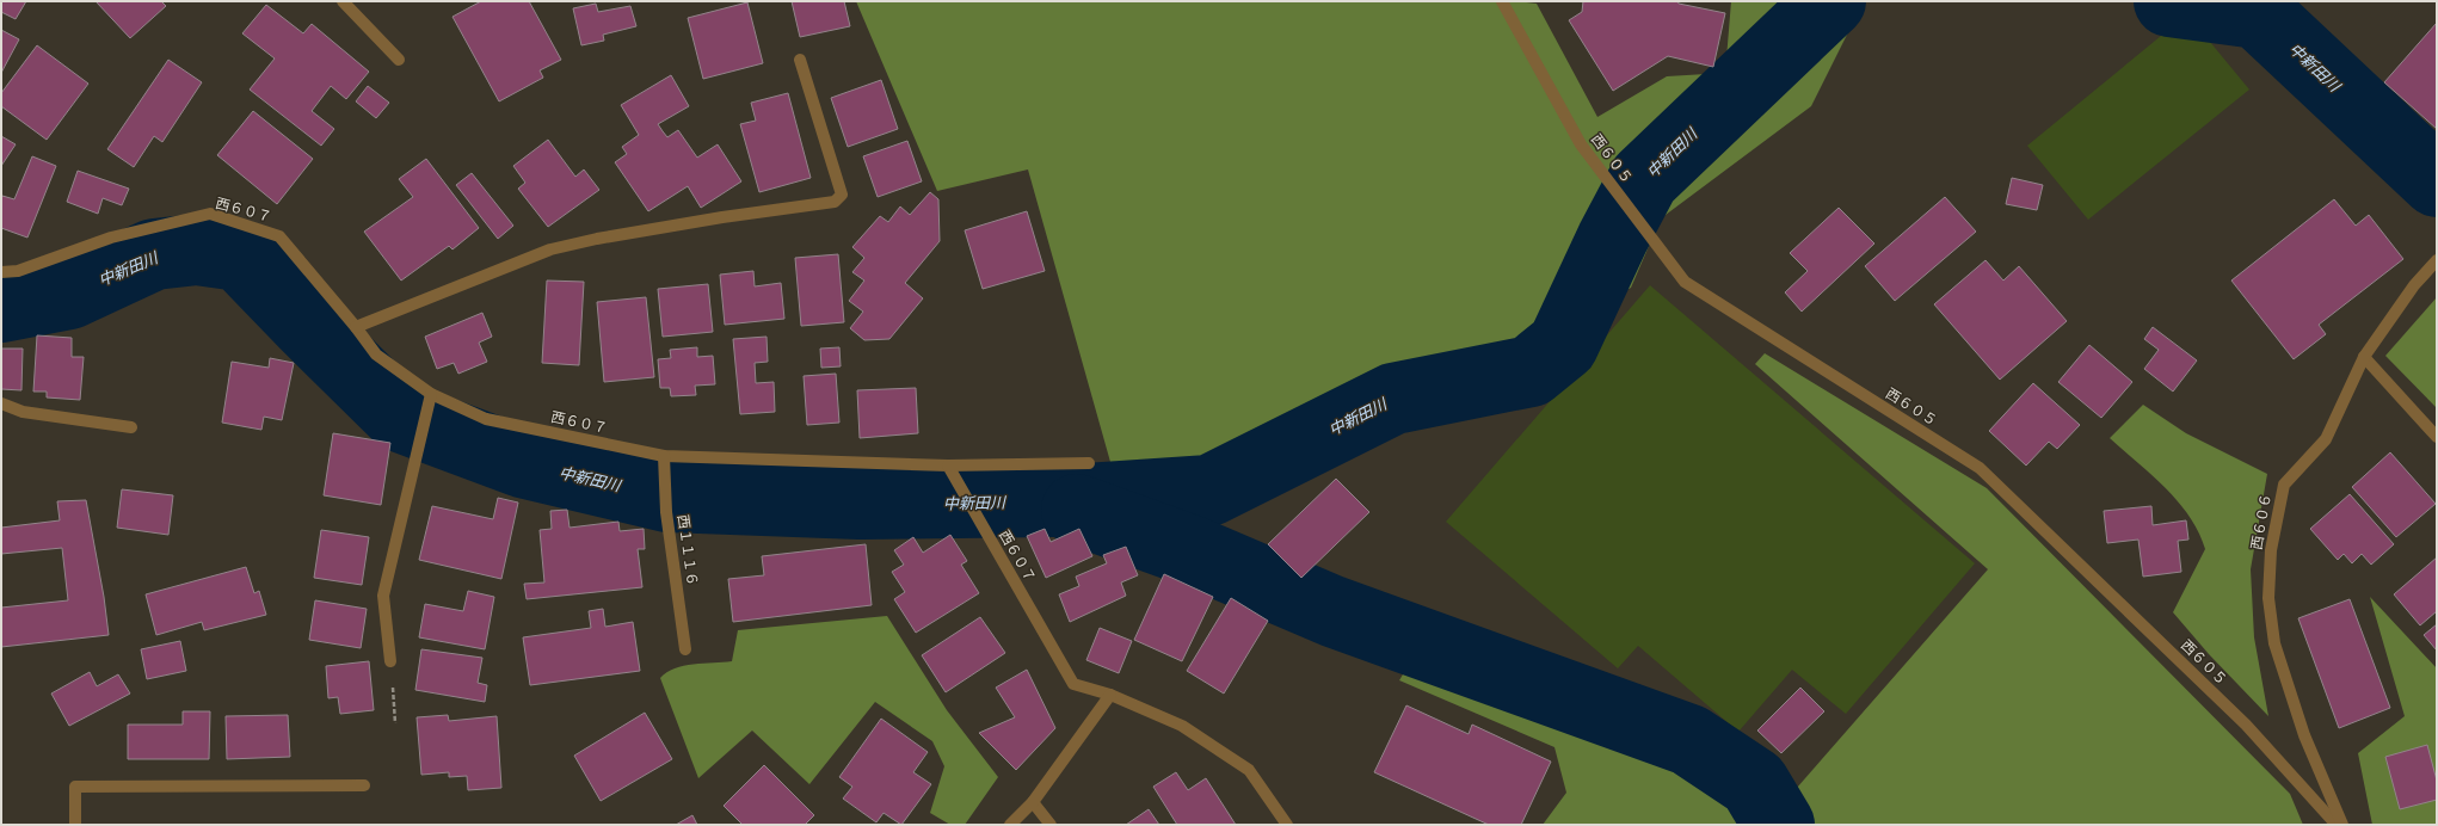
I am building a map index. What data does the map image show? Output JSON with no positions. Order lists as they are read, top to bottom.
{
  "streets": {
    "street": [
      "西６０５",
      "西６０７",
      "西６０６",
      "西１１１６"
    ]
  },
  "crossings": [
    ["西６０７", "西１１１６"]
  ],
  "water": ["中新田川"]
}
